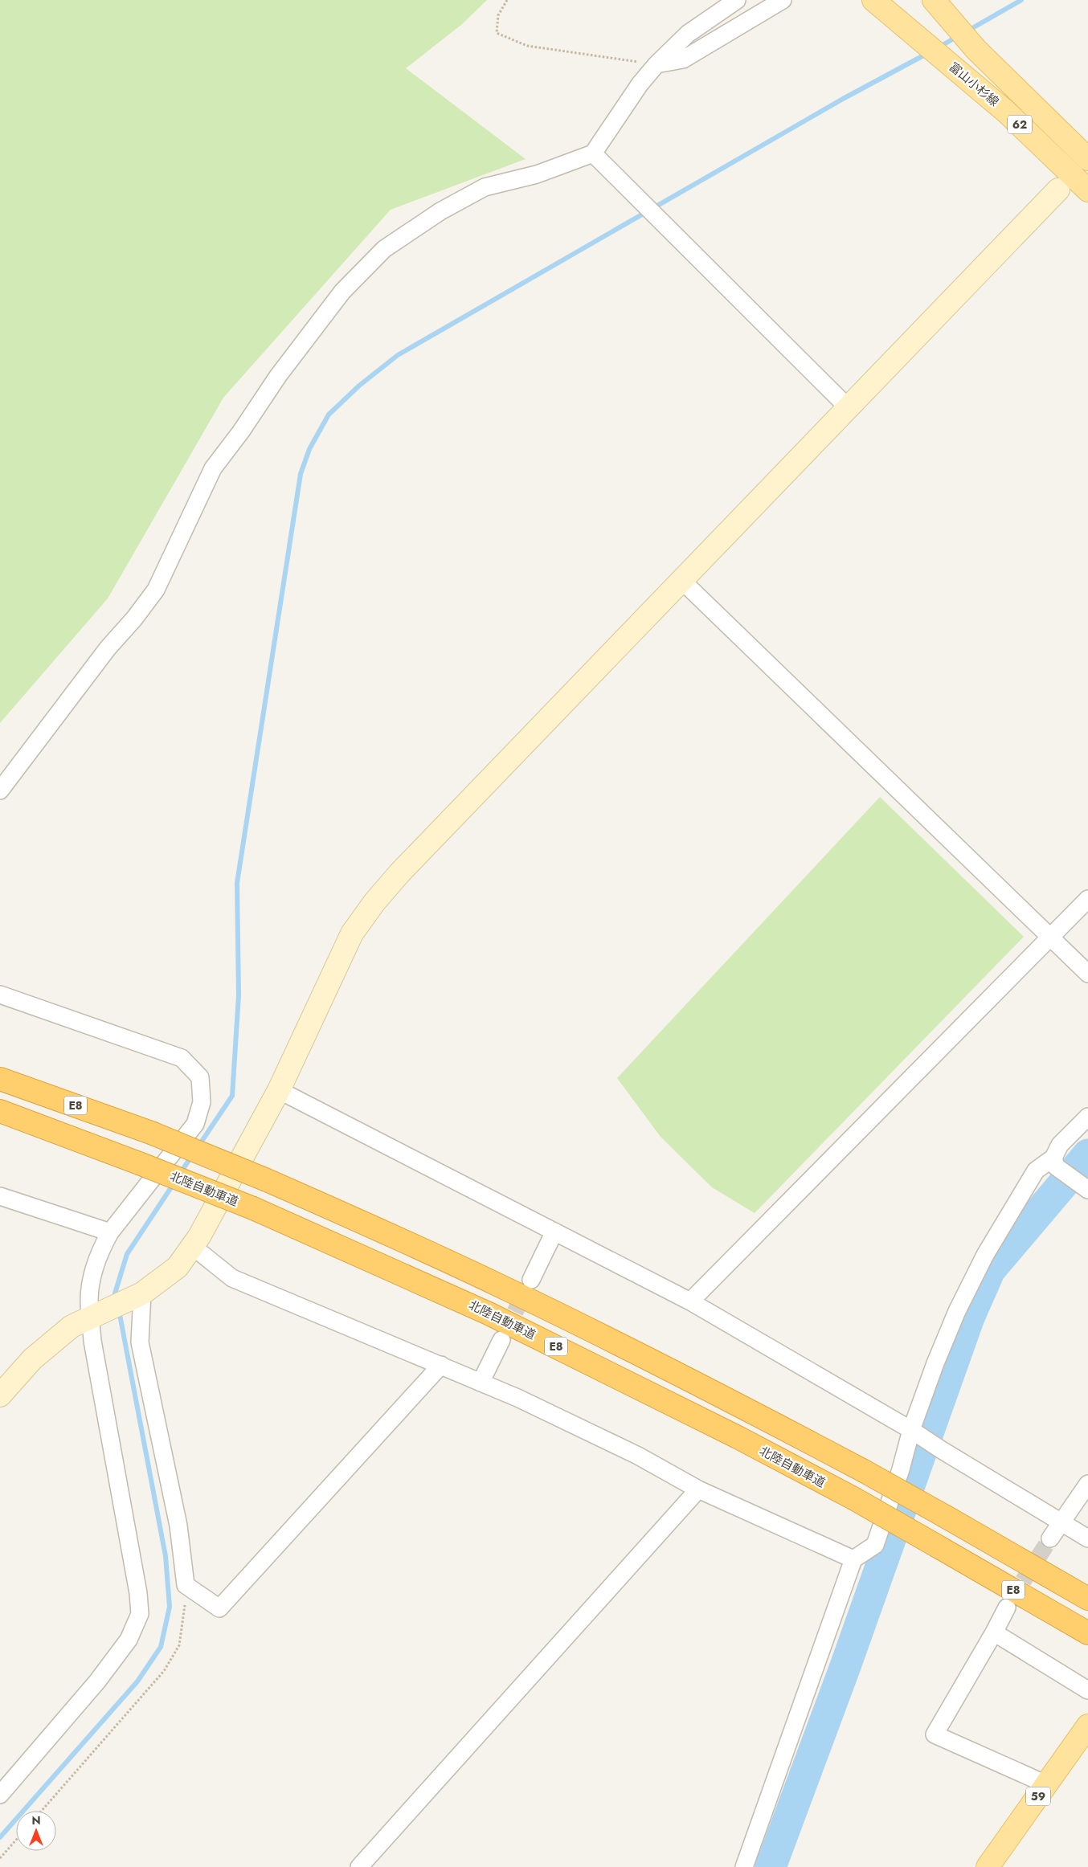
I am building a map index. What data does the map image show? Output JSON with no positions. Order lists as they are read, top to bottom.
{
  "streets": {
    "highway": ["E8", "北陸自動車道"],
    "main road": ["富山小杉線", "62", "59"]
  },
  "north": "top"
}
